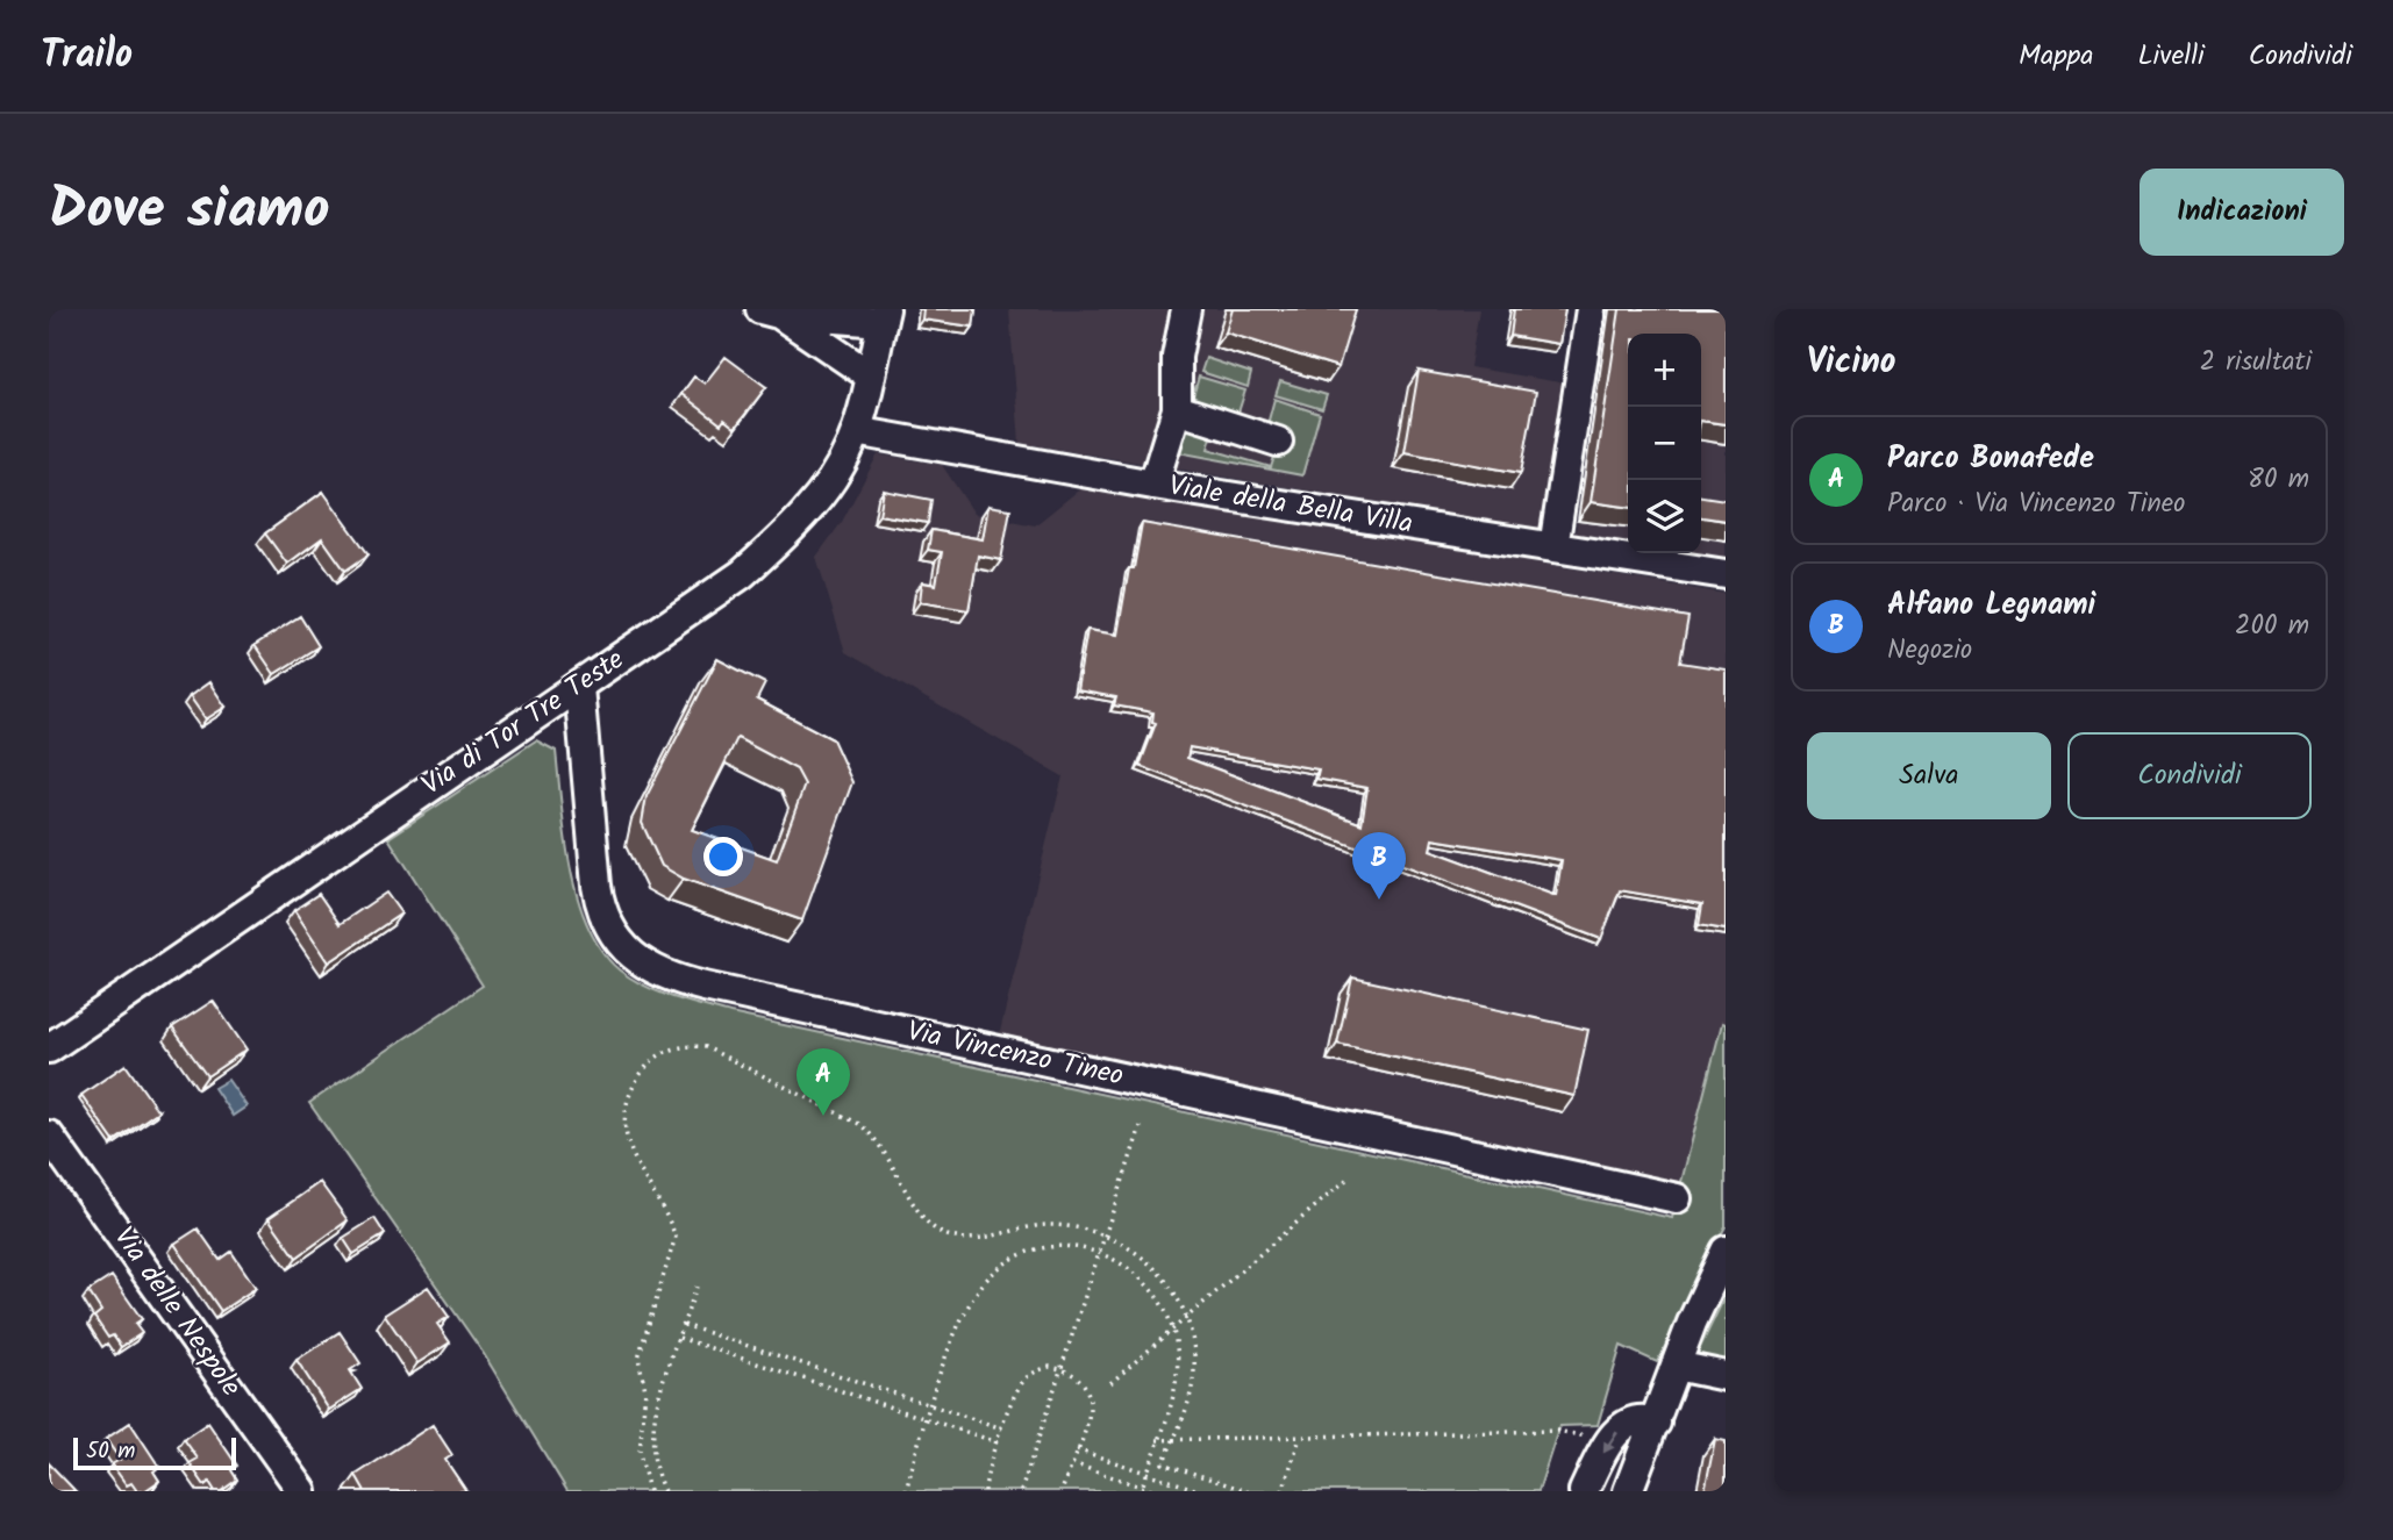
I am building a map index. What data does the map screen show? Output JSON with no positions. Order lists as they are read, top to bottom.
{
  "streets": {
    "street": [
      "Viale della Bella Villa",
      "Via di Tor Tre Teste",
      "Via Vincenzo Tineo",
      "Via delle Nespole"
    ]
  },
  "crossings": [
    ["Viale della Bella Villa", "Via di Tor Tre Teste"],
    ["Via di Tor Tre Teste", "Via Vincenzo Tineo"]
  ],
  "scale_bar": "50 m",
  "page": {
    "header": "Trailo",
    "nav": ["Mappa", "Livelli", "Condividi"],
    "title": "Dove siamo",
    "buttons": [
      "Indicazioni",
      ["Salva", "Condividi"]
    ],
    "heading": ["Vicino", "2 risultati"],
    "map_buttons": ["+", "−"],
    "list": [
      {
        "mark": "A",
        "name": "Parco Bonafede",
        "note": "Parco · Via Vincenzo Tineo",
        "value": "80 m"
      },
      {
        "mark": "B",
        "name": "Alfano Legnami",
        "note": "Negozio",
        "value": "200 m"
      }
    ],
    "pins": ["B", "A"],
    "scale": "50 m"
  }
}
